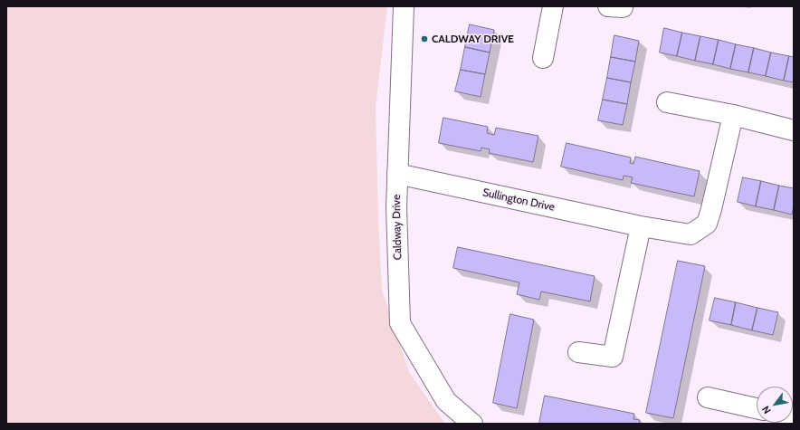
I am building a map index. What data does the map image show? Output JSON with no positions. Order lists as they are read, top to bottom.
{
  "streets": {
    "street": ["Sullington Drive", "Caldway Drive"]
  },
  "crossings": [
    ["Sullington Drive", "Caldway Drive"]
  ],
  "places": ["CALDWAY DRIVE"],
  "north": "bottom left"
}
